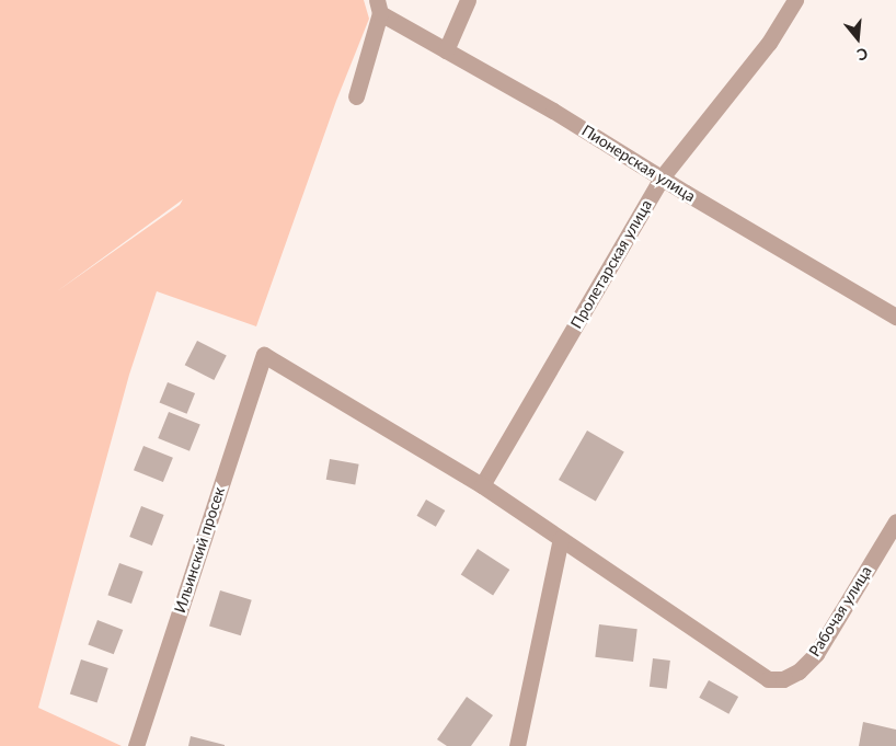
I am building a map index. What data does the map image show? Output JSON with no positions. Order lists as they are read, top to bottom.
{
  "streets": {
    "street": [
      "Пионерская улица",
      "Пролетарская улица",
      "Ильинский просек",
      "Рабочая улица"
    ]
  },
  "crossings": [
    ["Пионерская улица", "Пролетарская улица"],
    ["Пролетарская улица", "Ильинский просек"]
  ],
  "north": "bottom"
}
